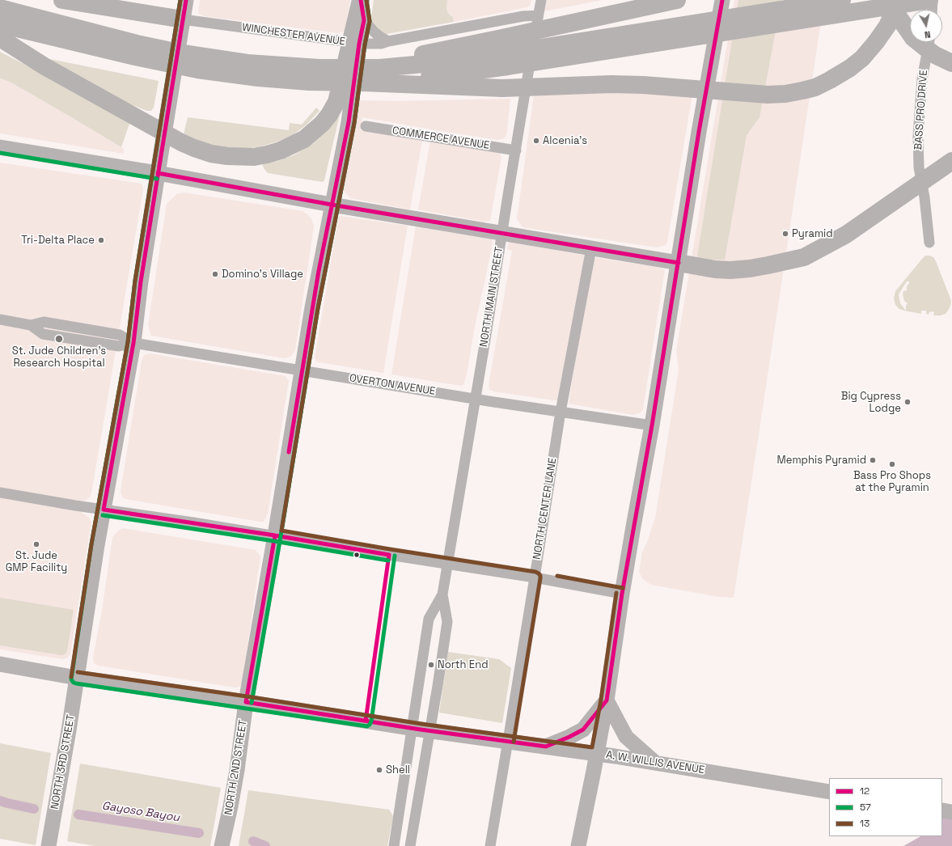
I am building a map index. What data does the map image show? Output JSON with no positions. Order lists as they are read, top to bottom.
{
  "streets": {
    "street": [
      "WINCHESTER AVENUE",
      "BASS PRO DRIVE",
      "COMMERCE AVENUE",
      "NORTH MAIN STREET",
      "OVERTON AVENUE",
      "NORTH CENTER LANE",
      "NORTH 3RD STREET",
      "A. W. WILLIS AVENUE",
      "NORTH 2ND STREET"
    ]
  },
  "crossings": [
    ["WINCHESTER AVENUE", "NORTH MAIN STREET"],
    ["WINCHESTER AVENUE", "NORTH 3RD STREET"],
    ["WINCHESTER AVENUE", "NORTH 2ND STREET"],
    ["COMMERCE AVENUE", "NORTH MAIN STREET"],
    ["NORTH MAIN STREET", "OVERTON AVENUE"],
    ["NORTH MAIN STREET", "A. W. WILLIS AVENUE"],
    ["OVERTON AVENUE", "NORTH CENTER LANE"],
    ["OVERTON AVENUE", "NORTH 3RD STREET"],
    ["OVERTON AVENUE", "NORTH 2ND STREET"],
    ["NORTH CENTER LANE", "A. W. WILLIS AVENUE"],
    ["NORTH 3RD STREET", "A. W. WILLIS AVENUE"],
    ["A. W. WILLIS AVENUE", "NORTH 2ND STREET"]
  ],
  "water": ["Gayoso Bayou"],
  "places": [
    "Alcenia's",
    "Pyramid",
    "Tri-Delta Place",
    "Domino's Village",
    "St. Jude Children's Research Hospital",
    "Big Cypress Lodge",
    "Memphis Pyramid",
    "Bass Pro Shops at the Pyramin",
    "St. Jude GMP Facility",
    "North End",
    "Shell"
  ],
  "lines": ["transit line 12", "transit line 57", "transit line 13"],
  "legend": ["12", "57", "13"],
  "north": "bottom"
}
